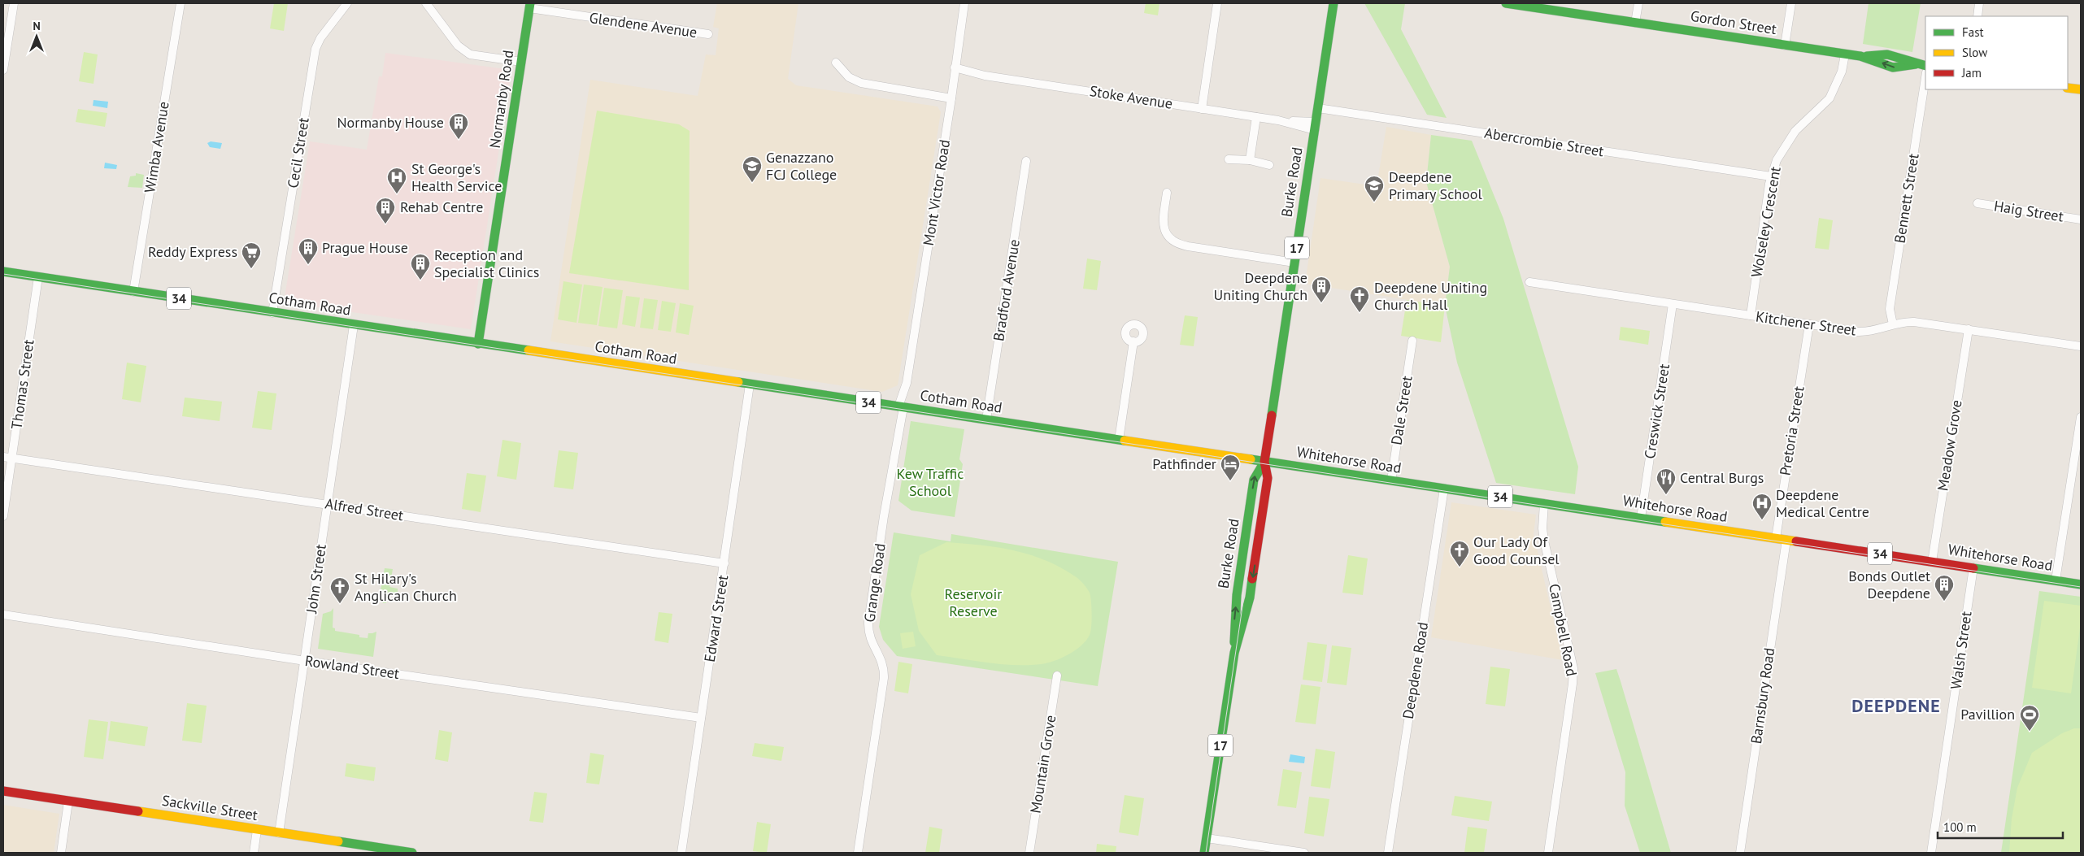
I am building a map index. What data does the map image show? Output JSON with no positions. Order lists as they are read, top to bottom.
{
  "streets": {
    "main road": [
      "Gordon Street",
      "Normanby Road",
      "Burke Road",
      "17",
      "34",
      "Cotham Road",
      "Whitehorse Road",
      "Sackville Street"
    ],
    "street": [
      "Glendene Avenue",
      "Stoke Avenue",
      "Abercrombie Street",
      "Wimba Avenue",
      "Cecil Street",
      "Mont Victor Road",
      "Bennett Street",
      "Haig Street",
      "Wolseley Crescent",
      "Bradford Avenue",
      "Kitchener Street",
      "Thomas Street",
      "Dale Street",
      "Creswick Street",
      "Pretoria Street",
      "Meadow Grove",
      "Alfred Street",
      "John Street",
      "Grange Road",
      "Edward Street",
      "Campbell Road",
      "Walsh Street",
      "Rowland Street",
      "Deepdene Road",
      "Barnsbury Road",
      "Mountain Grove"
    ]
  },
  "crossings": [
    ["Gordon Street", "Wolseley Crescent"],
    ["Glendene Avenue", "Normanby Road"],
    ["Stoke Avenue", "Burke Road"],
    ["Stoke Avenue", "Mont Victor Road"],
    ["Normanby Road", "Cotham Road"],
    ["Abercrombie Street", "Burke Road"],
    ["Abercrombie Street", "Wolseley Crescent"],
    ["Wimba Avenue", "Cotham Road"],
    ["Cecil Street", "Cotham Road"],
    ["Burke Road", "Cotham Road"],
    ["Burke Road", "Whitehorse Road"],
    ["Mont Victor Road", "Cotham Road"],
    ["Mont Victor Road", "Grange Road"],
    ["Bennett Street", "Kitchener Street"],
    ["Wolseley Crescent", "Kitchener Street"],
    ["Bradford Avenue", "Cotham Road"],
    ["Cotham Road", "Thomas Street"],
    ["Cotham Road", "Whitehorse Road"],
    ["Cotham Road", "John Street"],
    ["Cotham Road", "Grange Road"],
    ["Cotham Road", "Edward Street"],
    ["Kitchener Street", "Creswick Street"],
    ["Kitchener Street", "Pretoria Street"],
    ["Kitchener Street", "Meadow Grove"],
    ["Thomas Street", "Alfred Street"],
    ["Dale Street", "Whitehorse Road"],
    ["Creswick Street", "Whitehorse Road"],
    ["Pretoria Street", "Whitehorse Road"],
    ["Meadow Grove", "Whitehorse Road"],
    ["Whitehorse Road", "Campbell Road"],
    ["Whitehorse Road", "Walsh Street"],
    ["Whitehorse Road", "Deepdene Road"],
    ["Whitehorse Road", "Barnsbury Road"],
    ["Alfred Street", "John Street"],
    ["Alfred Street", "Edward Street"],
    ["John Street", "Rowland Street"],
    ["John Street", "Sackville Street"],
    ["Edward Street", "Rowland Street"]
  ],
  "districts": ["DEEPDENE"],
  "parks": ["Kew Traffic School", "Reservoir Reserve"],
  "places": {
    "building": [
      "Normanby House",
      "Rehab Centre",
      "Prague House",
      "Reception and Specialist Clinics",
      "Deepdene Uniting Church",
      "Bonds Outlet Deepdene"
    ],
    "school or university": ["Genazzano FCJ College", "Deepdene Primary School"],
    "hospital": ["St George's Health Service", "Deepdene Medical Centre"],
    "supermarket": ["Reddy Express"],
    "church": ["Deepdene Uniting Church Hall", "Our Lady Of Good Counsel", "St Hilary's Anglican Church"],
    "hotel": ["Pathfinder"],
    "restaurant": ["Central Burgs"],
    "sports": ["Pavillion"]
  },
  "legend": ["Fast", "Slow", "Jam"],
  "scale_bar": "100 m",
  "north": "top"
}
